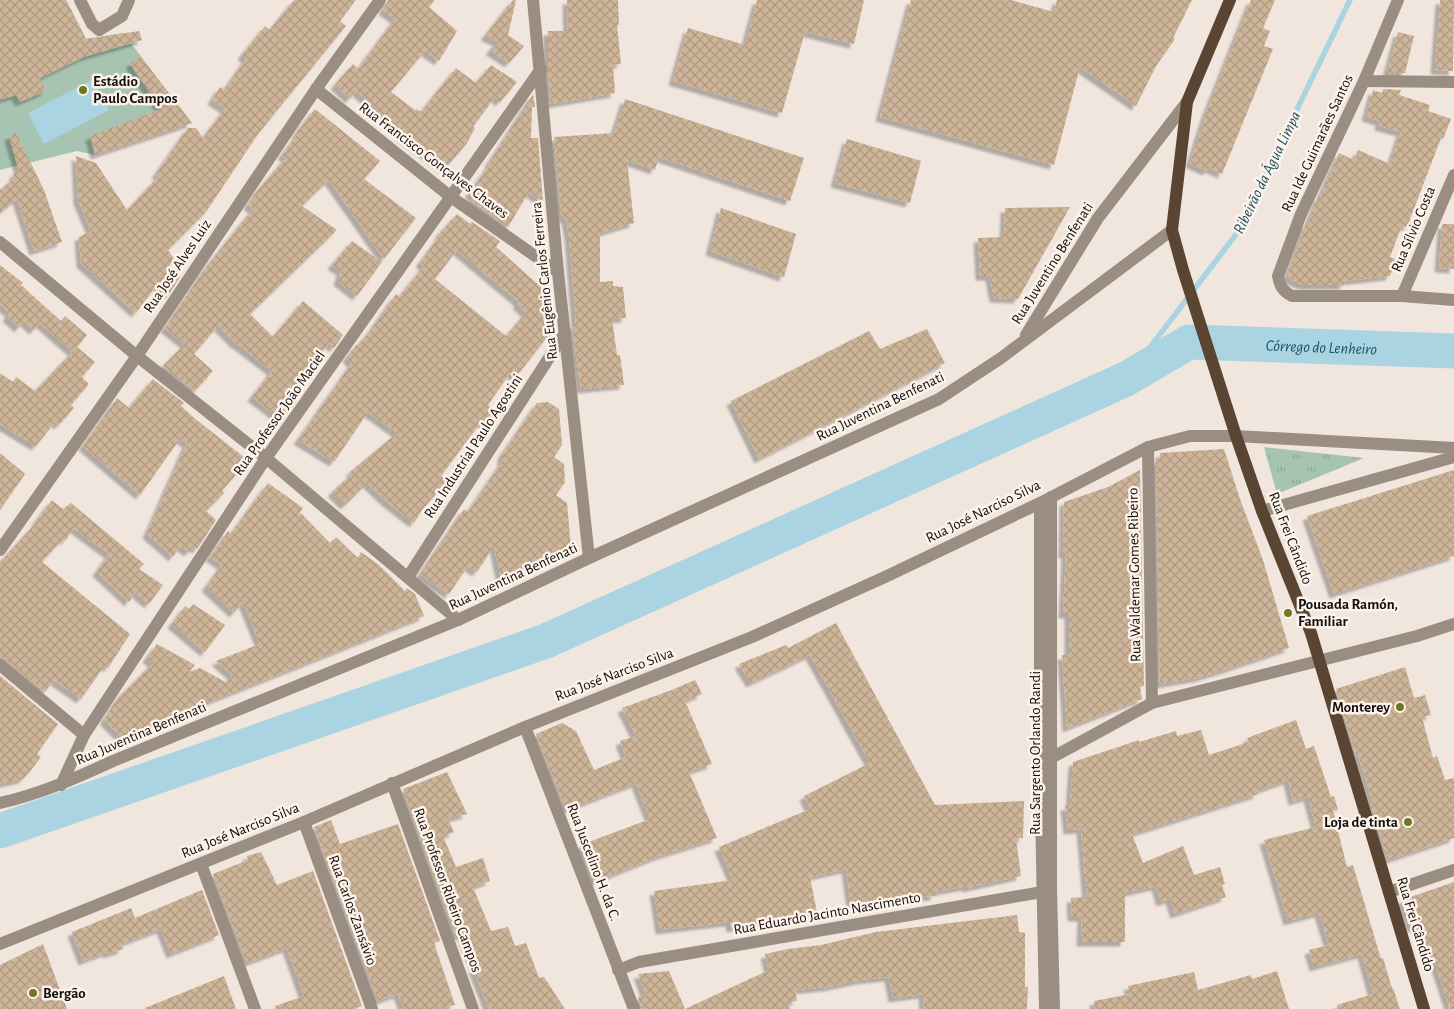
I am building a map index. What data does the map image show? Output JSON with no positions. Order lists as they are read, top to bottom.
{
  "streets": {
    "main road": ["Rua Frei Cândido"],
    "street": [
      "Rua Ide Guimarães Santos",
      "Rua Francisco Gonçalves Chaves",
      "Rua Sílvio Costa",
      "Rua Juventino Benfenati",
      "Rua José Alves Luiz",
      "Rua Eugênio Carlos Ferreira",
      "Rua Juventina Benfenati",
      "Rua Professor João Maciel",
      "Rua Industrial Paulo Agostini",
      "Rua José Narciso Silva",
      "Rua Waldemar Gomes Ribeiro",
      "Rua Sargento Orlando Randi",
      "Rua Juscelino H. da C.",
      "Rua Professor Ribeiro Campos",
      "Rua Carlos Zansávio",
      "Rua Eduardo Jacinto Nascimento"
    ]
  },
  "crossings": [
    ["Rua Ide Guimarães Santos", "Rua Sílvio Costa"],
    ["Rua Francisco Gonçalves Chaves", "Rua José Alves Luiz"],
    ["Rua Francisco Gonçalves Chaves", "Rua Eugênio Carlos Ferreira"],
    ["Rua Francisco Gonçalves Chaves", "Rua Professor João Maciel"],
    ["Rua Juventino Benfenati", "Rua Juventina Benfenati"],
    ["Rua Juventino Benfenati", "Rua Frei Cândido"],
    ["Rua Eugênio Carlos Ferreira", "Rua Juventina Benfenati"],
    ["Rua Eugênio Carlos Ferreira", "Rua Professor João Maciel"],
    ["Rua Eugênio Carlos Ferreira", "Rua Industrial Paulo Agostini"],
    ["Rua Juventina Benfenati", "Rua Professor João Maciel"],
    ["Rua José Narciso Silva", "Rua Frei Cândido"],
    ["Rua José Narciso Silva", "Rua Waldemar Gomes Ribeiro"],
    ["Rua José Narciso Silva", "Rua Sargento Orlando Randi"],
    ["Rua José Narciso Silva", "Rua Juscelino H. da C."],
    ["Rua José Narciso Silva", "Rua Professor Ribeiro Campos"],
    ["Rua José Narciso Silva", "Rua Carlos Zansávio"],
    ["Rua Sargento Orlando Randi", "Rua Eduardo Jacinto Nascimento"],
    ["Rua Juscelino H. da C.", "Rua Eduardo Jacinto Nascimento"]
  ],
  "water": ["Ribeirão da Água Limpa", "Córrego do Lenheiro"],
  "places": [
    "Estádio Paulo Campos",
    "Pousada Ramón, Familiar",
    "Monterey",
    "Loja de tinta",
    "Bergão"
  ]
}
